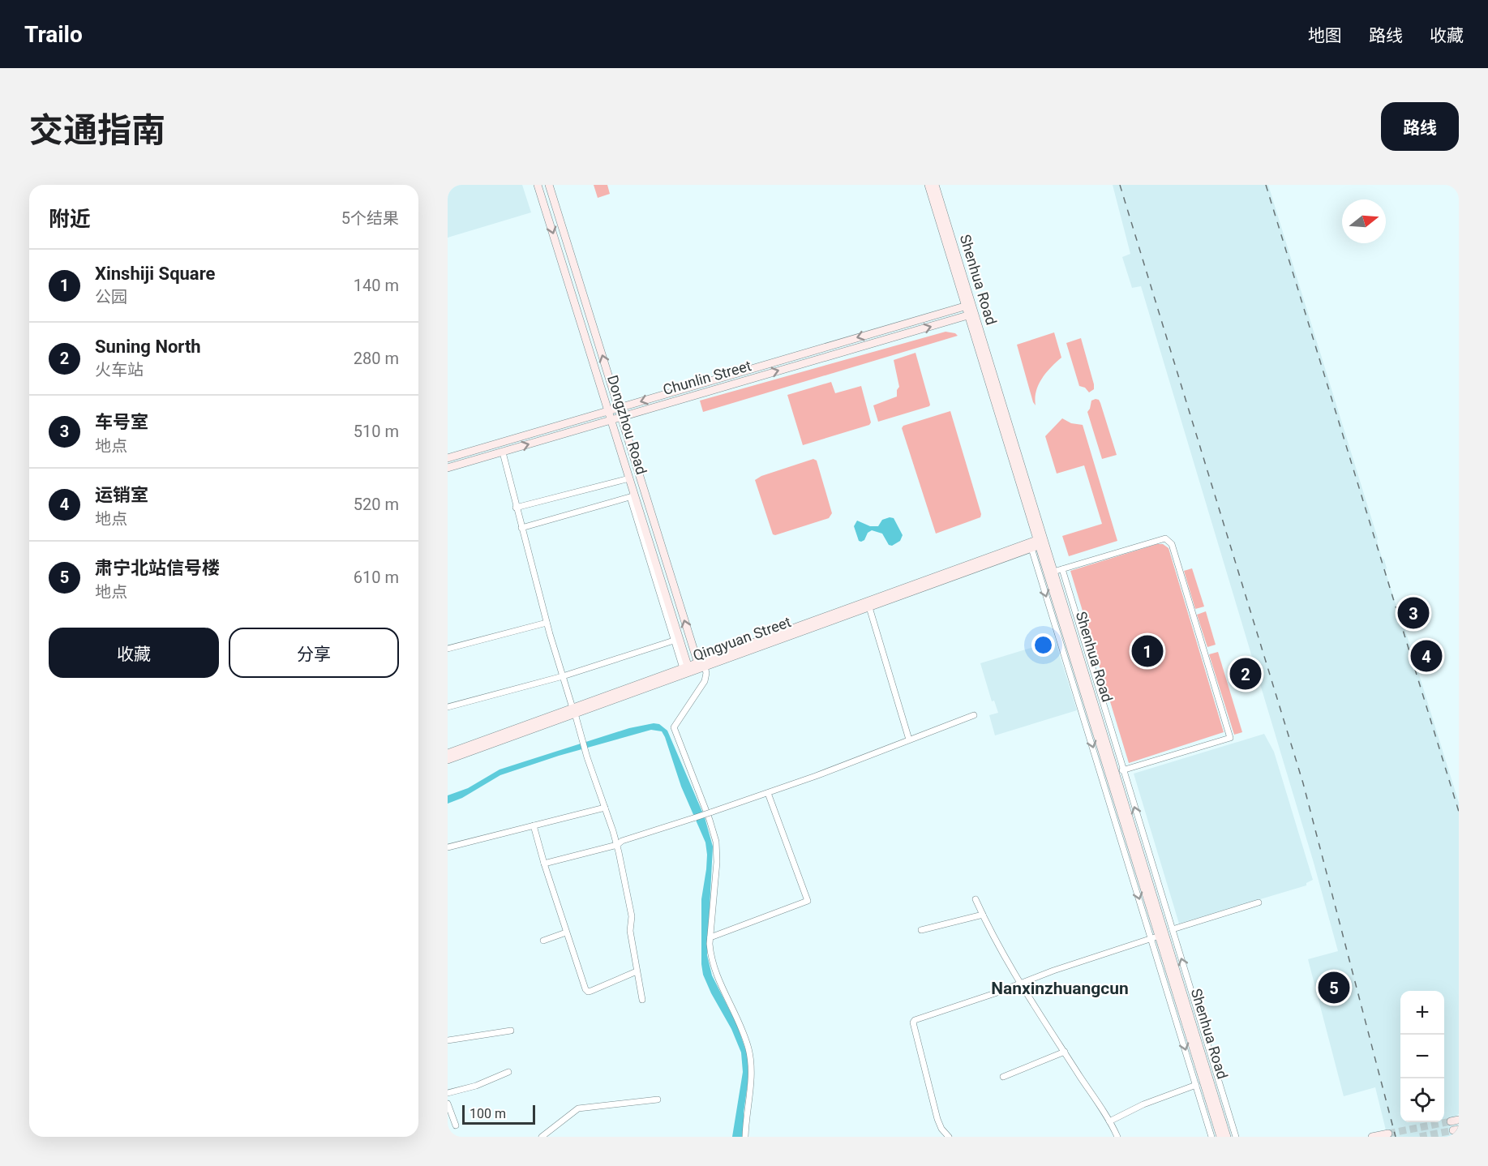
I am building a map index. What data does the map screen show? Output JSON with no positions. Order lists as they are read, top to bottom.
{
  "streets": {
    "main road": [
      "Shenhua Road",
      "Chunlin Street",
      "Dongzhou Road",
      "Qingyuan Street"
    ]
  },
  "crossings": [
    ["Shenhua Road", "Chunlin Street"],
    ["Shenhua Road", "Qingyuan Street"],
    ["Chunlin Street", "Dongzhou Road"],
    ["Dongzhou Road", "Qingyuan Street"]
  ],
  "districts": ["Nanxinzhuangcun"],
  "scale_bar": "100 m",
  "north": "right",
  "page": {
    "header": "Trailo",
    "nav": ["地图", "路线", "收藏"],
    "title": "交通指南",
    "buttons": [
      "路线",
      ["收藏", "分享"]
    ],
    "heading": ["附近", "5个结果"],
    "list": [
      {
        "mark": "1",
        "name": "Xinshiji Square",
        "note": "公园",
        "value": "140 m"
      },
      {
        "mark": "2",
        "name": "Suning North",
        "note": "火车站",
        "value": "280 m"
      },
      {
        "mark": "3",
        "name": "车号室",
        "note": "地点",
        "value": "510 m"
      },
      {
        "mark": "4",
        "name": "运销室",
        "note": "地点",
        "value": "520 m"
      },
      {
        "mark": "5",
        "name": "肃宁北站信号楼",
        "note": "地点",
        "value": "610 m"
      }
    ],
    "pins": [
      "3",
      "1",
      "4",
      "2",
      "5"
    ],
    "map_buttons": ["+", "−"],
    "scale": "100 m"
  }
}
